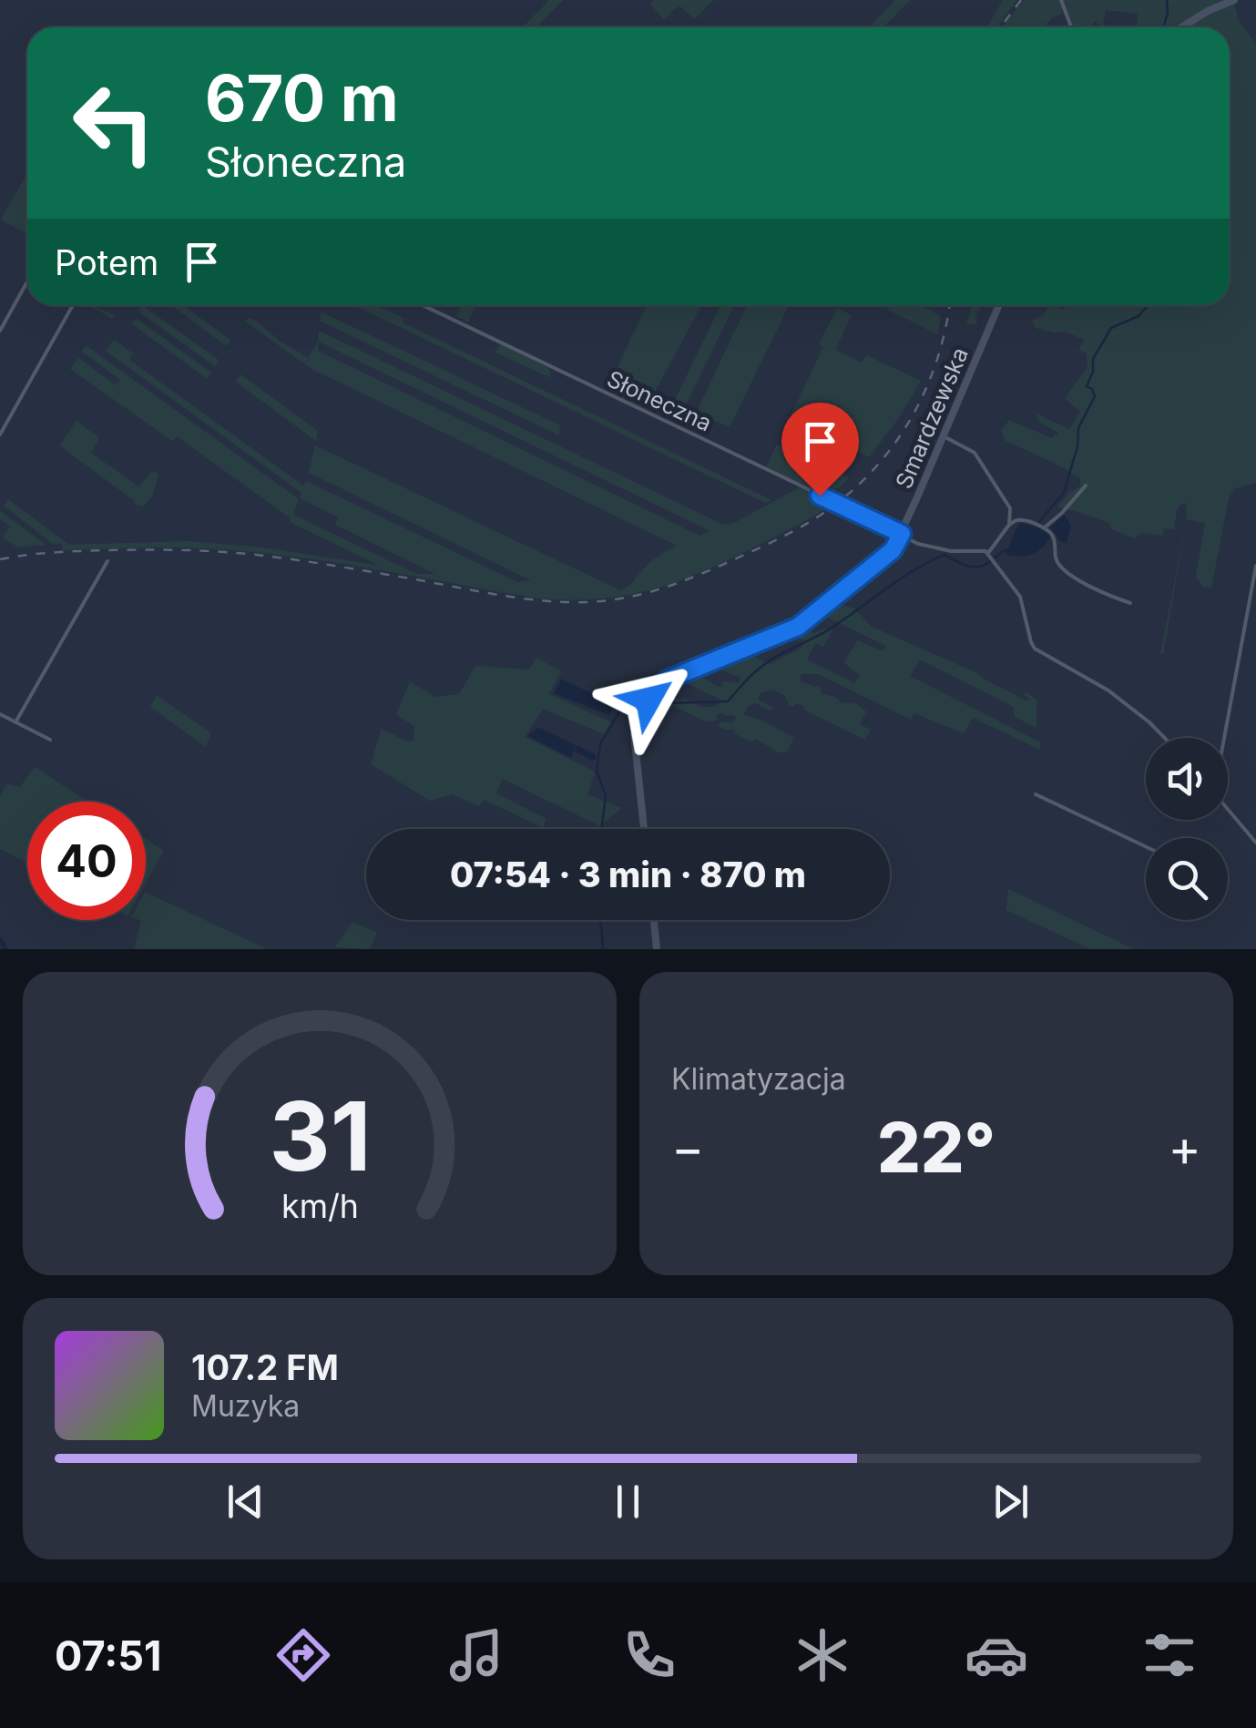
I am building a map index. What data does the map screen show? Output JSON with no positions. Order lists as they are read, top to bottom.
{
  "streets": {
    "street": ["Słoneczna", "Smardzewska"]
  },
  "crossings": [
    ["Słoneczna", "Smardzewska"]
  ],
  "page": {
    "turn": ["670 m", "Słoneczna"],
    "then": "Potem",
    "limit": "40",
    "trip": "07:54 · 3 min · 870 m",
    "tile": "Klimatyzacja",
    "heat": ["−", "22°", "+"],
    "song": ["107.2 FM", "Muzyka"],
    "tabs": "07:51",
    "gauge": ["31", "km/h"]
  }
}
